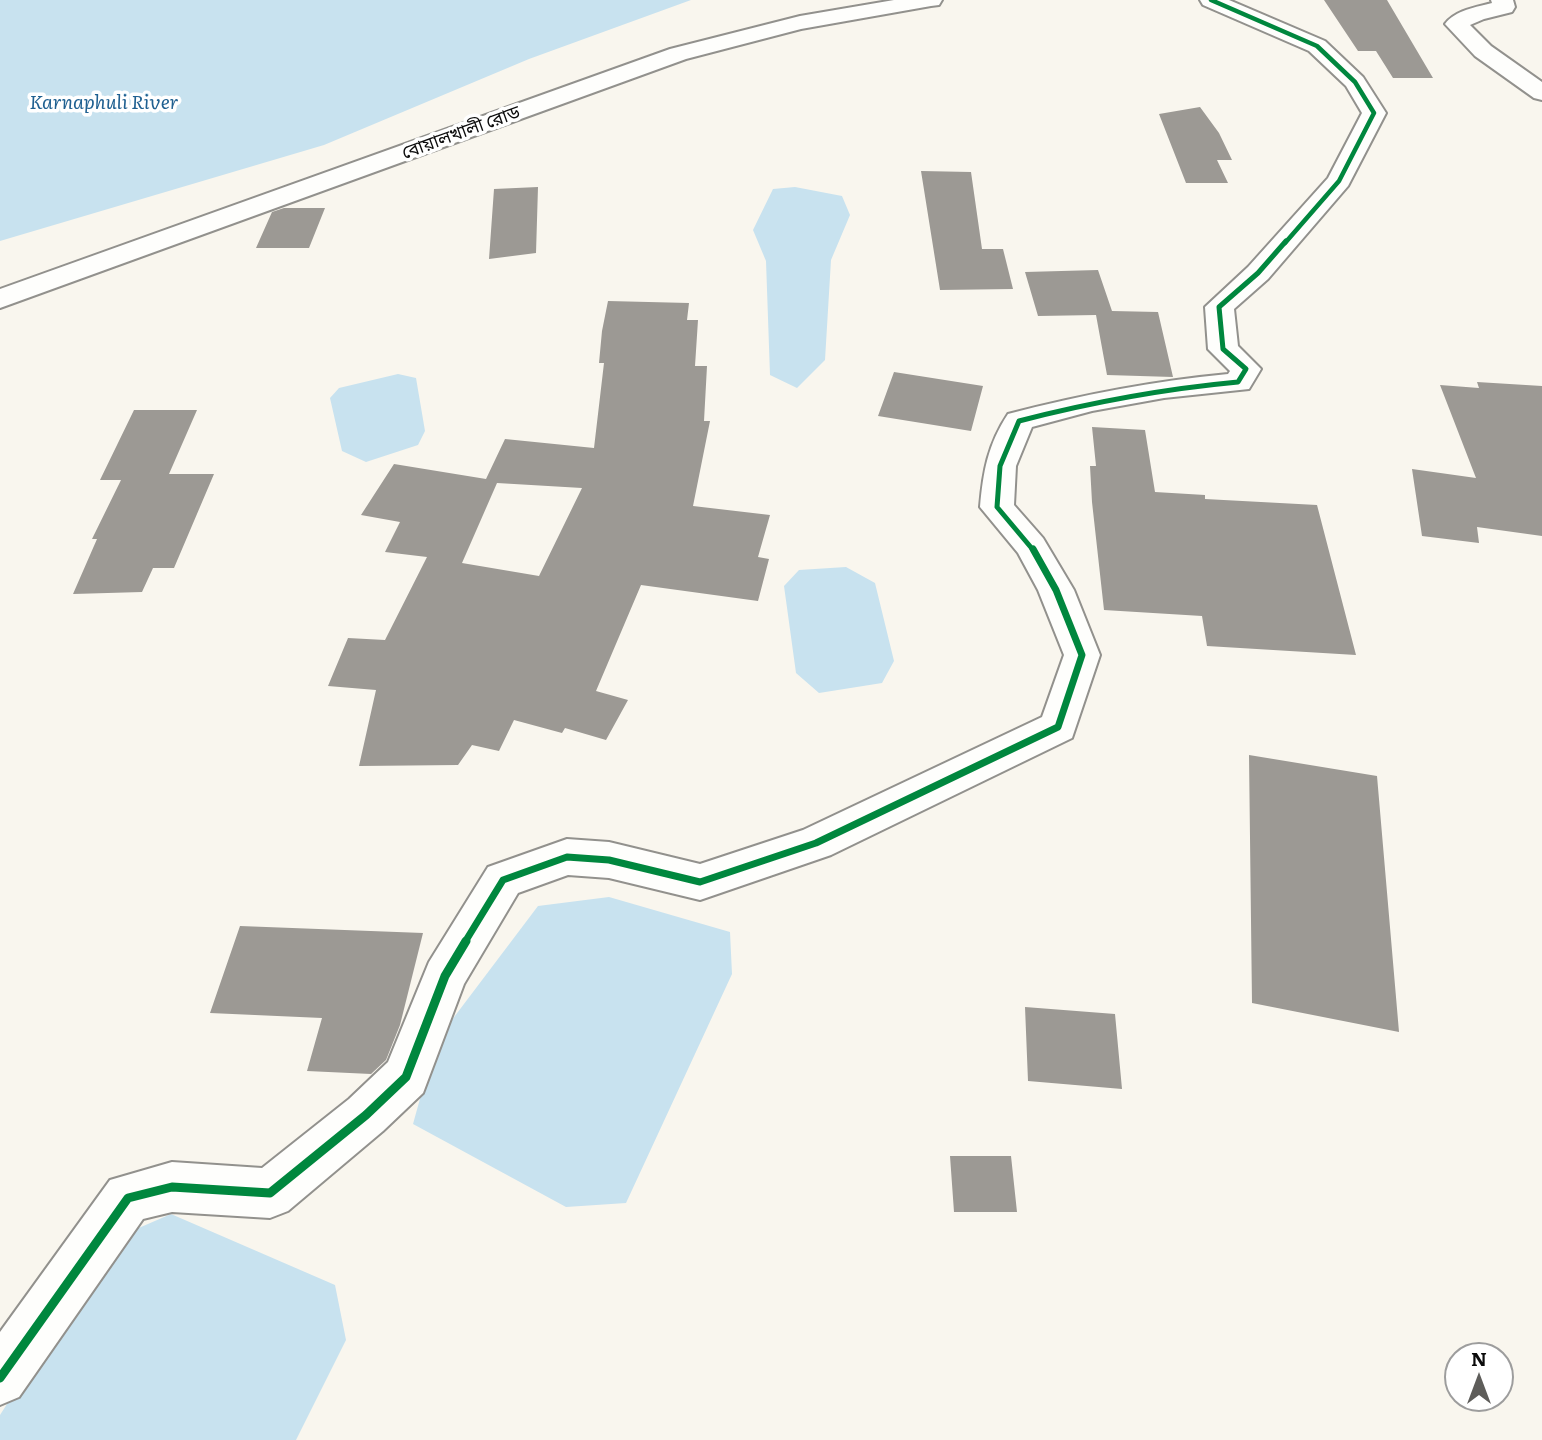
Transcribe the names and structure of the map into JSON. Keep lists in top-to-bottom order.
{
  "streets": {
    "street": ["বোয়ালখালী রোড"]
  },
  "water": ["Karnaphuli River"],
  "north": "top"
}
